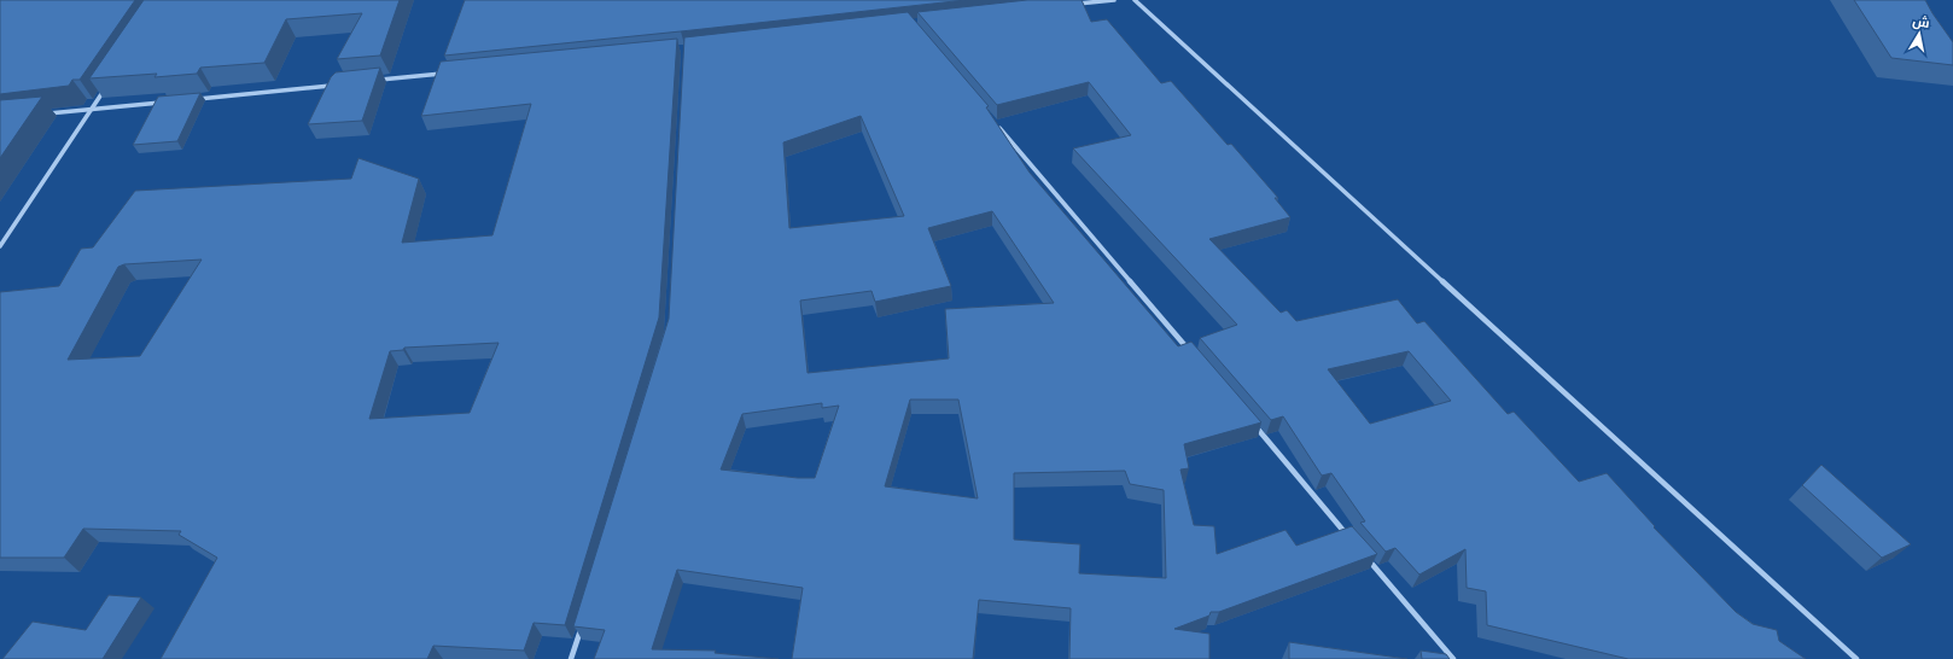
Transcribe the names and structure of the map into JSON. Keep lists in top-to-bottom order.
{
  "north": "top"
}
